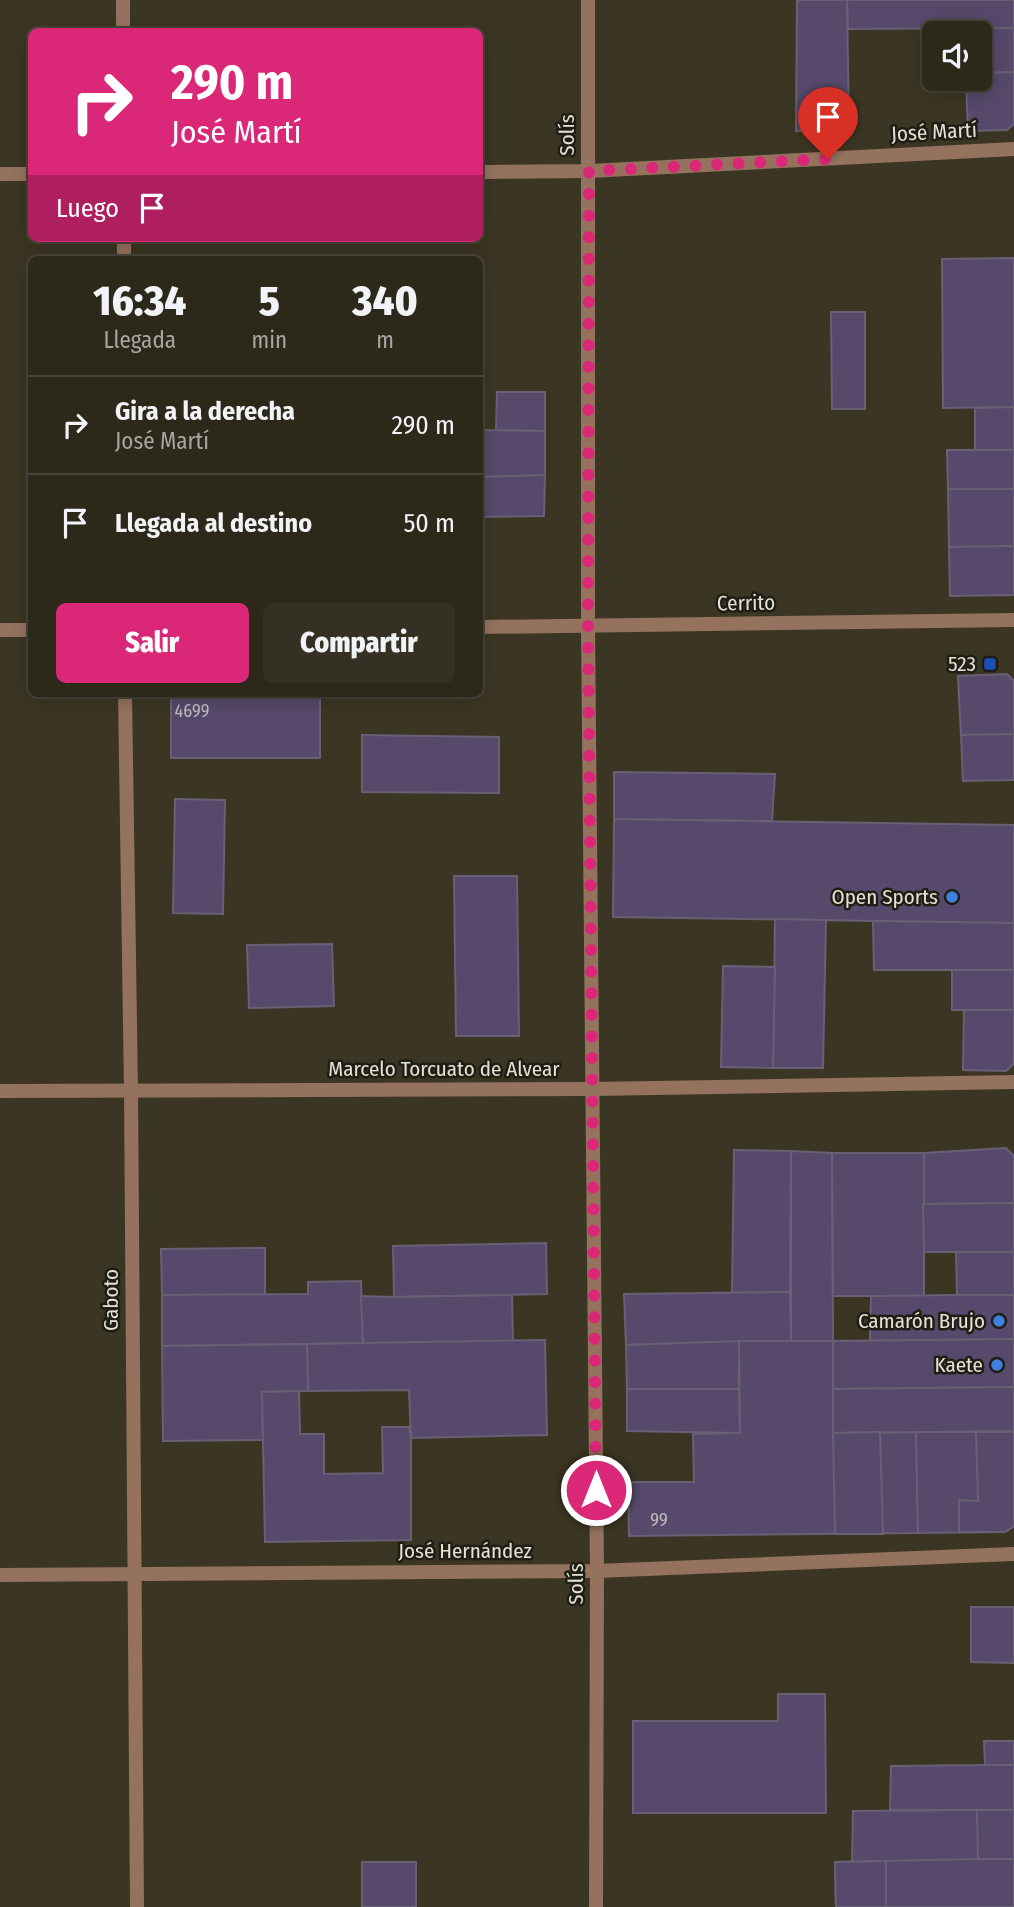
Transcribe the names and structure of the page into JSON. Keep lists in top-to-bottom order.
{
  "streets": {
    "street": [
      "José Martí",
      "Solís",
      "Cerrito",
      "Marcelo Torcuato de Alvear",
      "Gaboto",
      "José Hernández"
    ]
  },
  "crossings": [
    ["José Martí", "Solís"],
    ["Solís", "Cerrito"],
    ["Solís", "Marcelo Torcuato de Alvear"],
    ["Solís", "José Hernández"],
    ["Marcelo Torcuato de Alvear", "Gaboto"],
    ["Gaboto", "José Hernández"]
  ],
  "places": {
    "transit": ["523"],
    "other": ["Open Sports", "Camarón Brujo", "Kaete"]
  },
  "house_numbers": ["4699", "99"],
  "page": {
    "turn": ["290 m", "José Martí"],
    "then": "Luego",
    "eta": [
      "16:34",
      "Llegada",
      "5",
      "min",
      "340",
      "m"
    ],
    "list": [
      {
        "name": "Gira a la derecha",
        "note": "José Martí",
        "value": "290 m"
      },
      {
        "name": "Llegada al destino",
        "value": "50 m"
      }
    ],
    "buttons": ["Salir", "Compartir"]
  }
}
